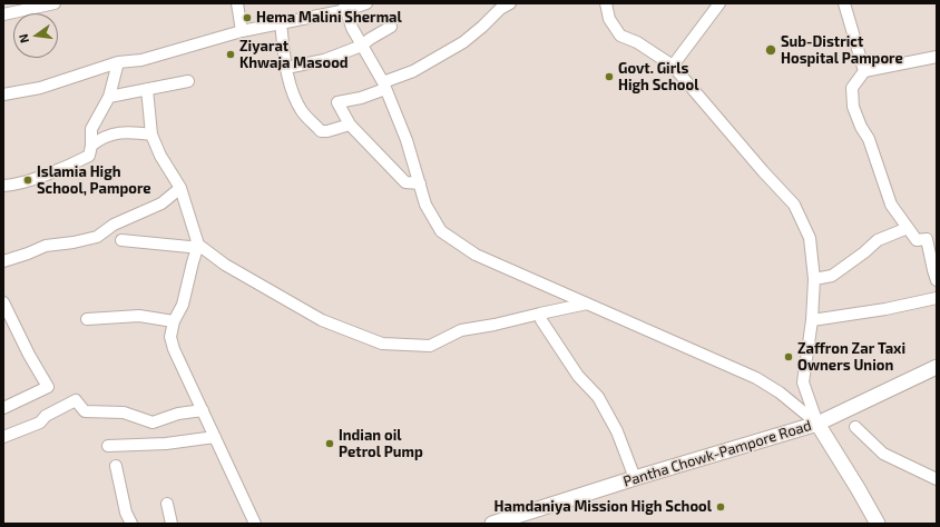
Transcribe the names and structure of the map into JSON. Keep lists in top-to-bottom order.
{
  "streets": {
    "main road": ["Pantha Chowk-Pampore Road"]
  },
  "places": [
    "Hema Malini Shermal",
    "Sub-District Hospital Pampore",
    "Ziyarat Khwaja Masood",
    "Govt. Girls High School",
    "Islamia High School, Pampore",
    "Zaffron Zar Taxi Owners Union",
    "Indian oil Petrol Pump",
    "Hamdaniya Mission High School"
  ],
  "north": "left"
}
